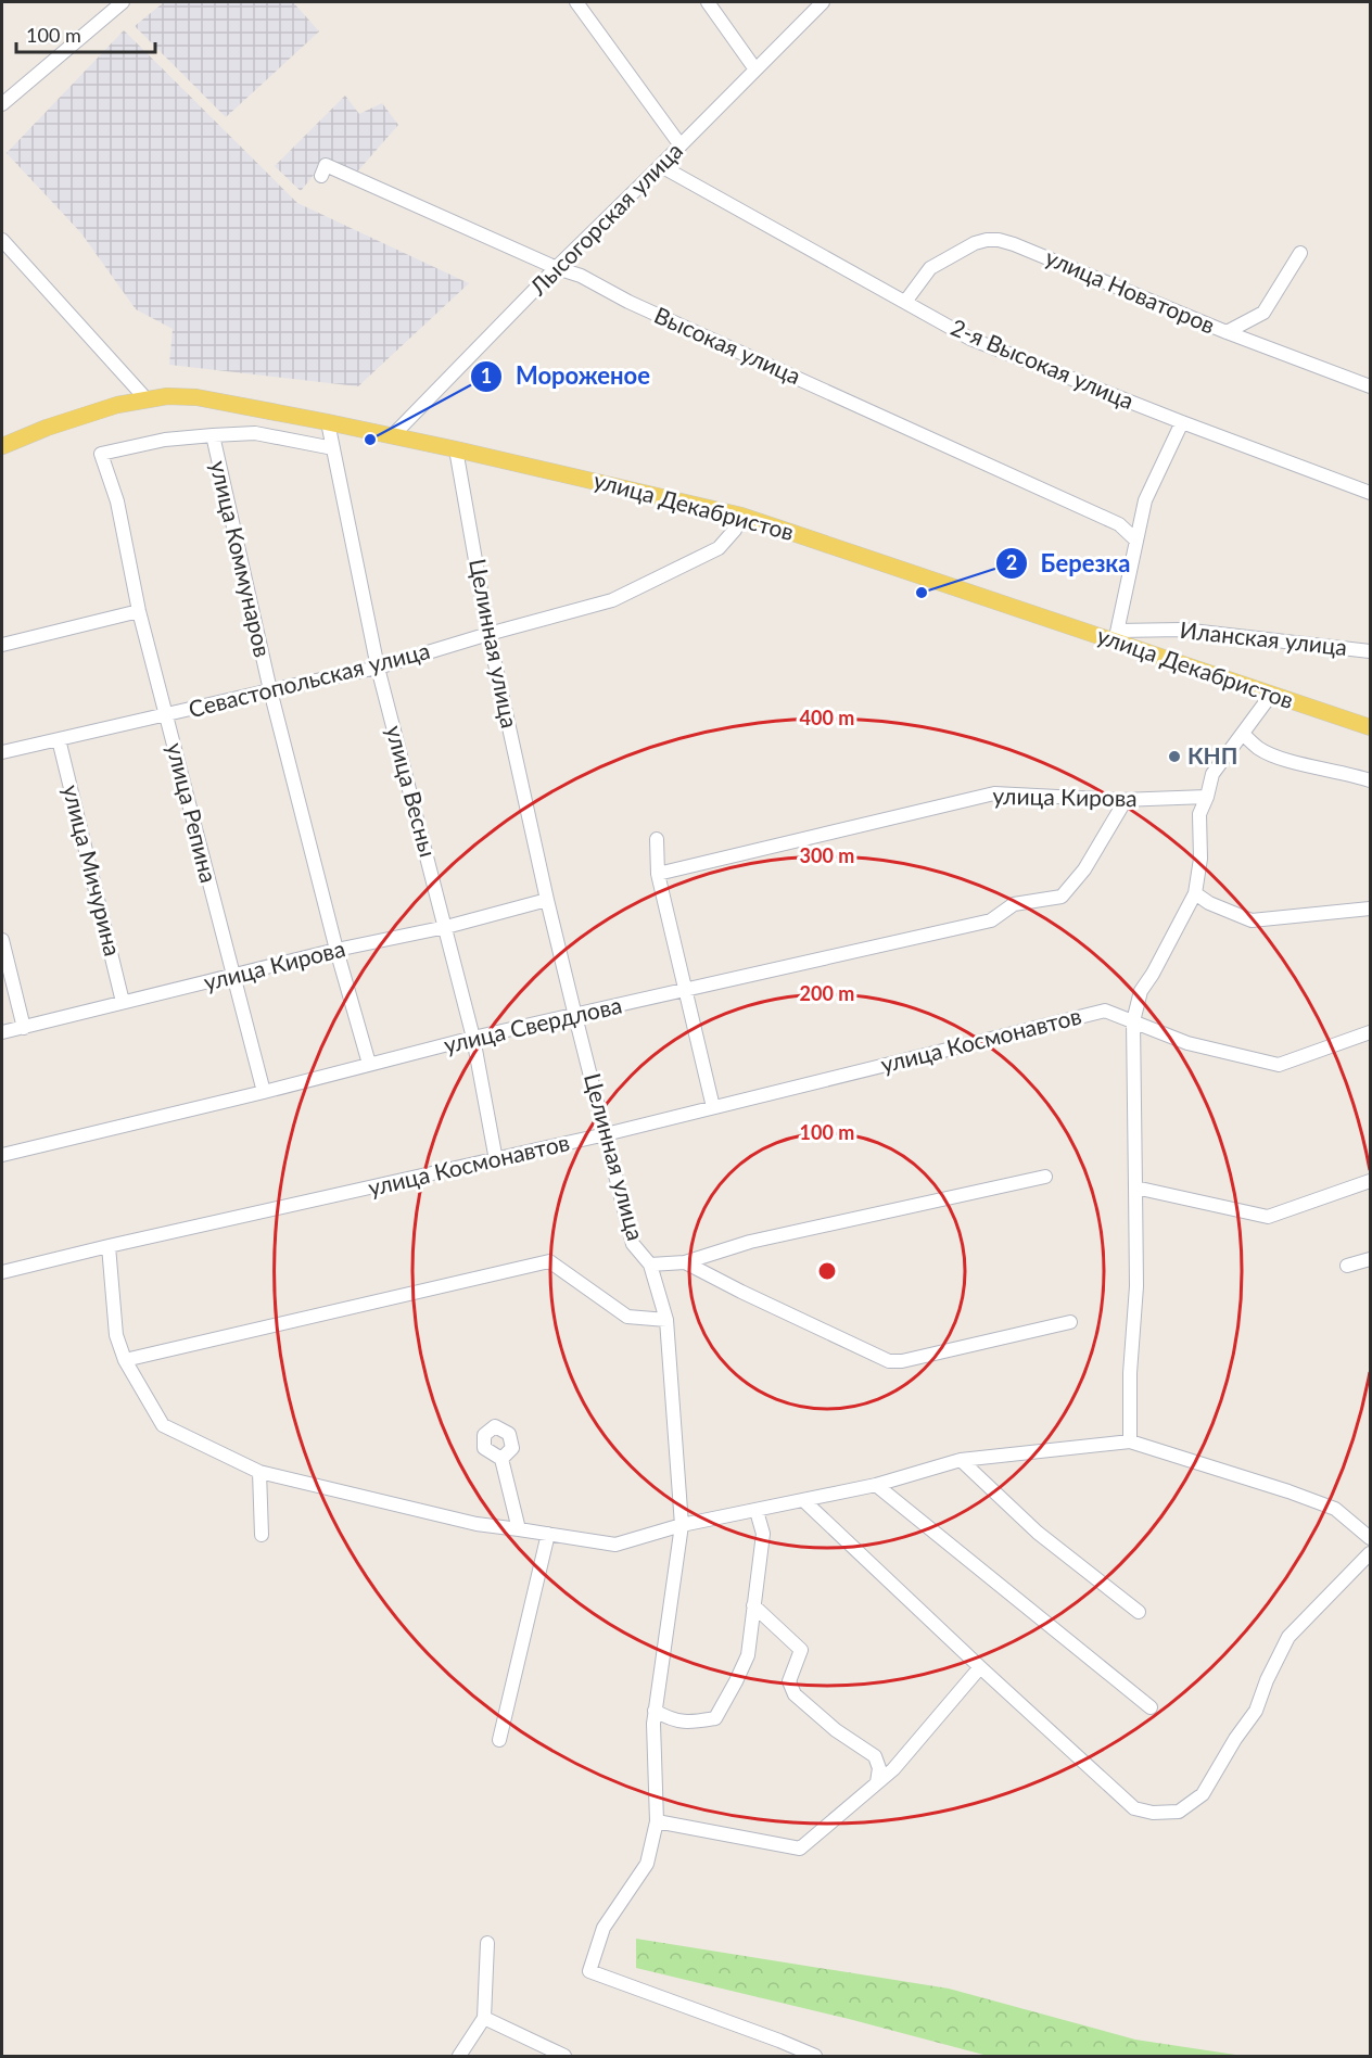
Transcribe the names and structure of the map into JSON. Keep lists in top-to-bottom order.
{
  "streets": {
    "main road": ["улица Декабристов"],
    "street": [
      "Лысогорская улица",
      "улица Новаторов",
      "Высокая улица",
      "2-я Высокая улица",
      "улица Коммунаров",
      "Иланская улица",
      "Целинная улица",
      "Севастопольская улица",
      "улица Весны",
      "улица Кирова",
      "улица Репина",
      "улица Мичурина",
      "улица Свердлова",
      "улица Космонавтов"
    ]
  },
  "crossings": [
    ["Лысогорская улица", "Высокая улица"],
    ["Лысогорская улица", "2-я Высокая улица"],
    ["Лысогорская улица", "улица Декабристов"],
    ["улица Новаторов", "2-я Высокая улица"],
    ["улица Декабристов", "Иланская улица"],
    ["улица Декабристов", "Целинная улица"],
    ["улица Декабристов", "Севастопольская улица"],
    ["улица Декабристов", "улица Весны"],
    ["улица Коммунаров", "Севастопольская улица"],
    ["улица Коммунаров", "улица Весны"],
    ["улица Коммунаров", "улица Кирова"],
    ["улица Коммунаров", "улица Репина"],
    ["улица Коммунаров", "улица Свердлова"],
    ["Целинная улица", "Севастопольская улица"],
    ["Целинная улица", "улица Кирова"],
    ["Целинная улица", "улица Свердлова"],
    ["Целинная улица", "улица Космонавтов"],
    ["Севастопольская улица", "улица Весны"],
    ["Севастопольская улица", "улица Репина"],
    ["Севастопольская улица", "улица Мичурина"],
    ["улица Весны", "улица Кирова"],
    ["улица Весны", "улица Свердлова"],
    ["улица Весны", "улица Космонавтов"],
    ["улица Кирова", "улица Репина"],
    ["улица Кирова", "улица Мичурина"],
    ["улица Кирова", "улица Свердлова"],
    ["улица Репина", "улица Свердлова"]
  ],
  "places": ["Мороженое", "Березка", "КНП"],
  "scale_bar": "100 m",
  "rings": [
    "400 m",
    "300 m",
    "200 m",
    "100 m"
  ]
}
